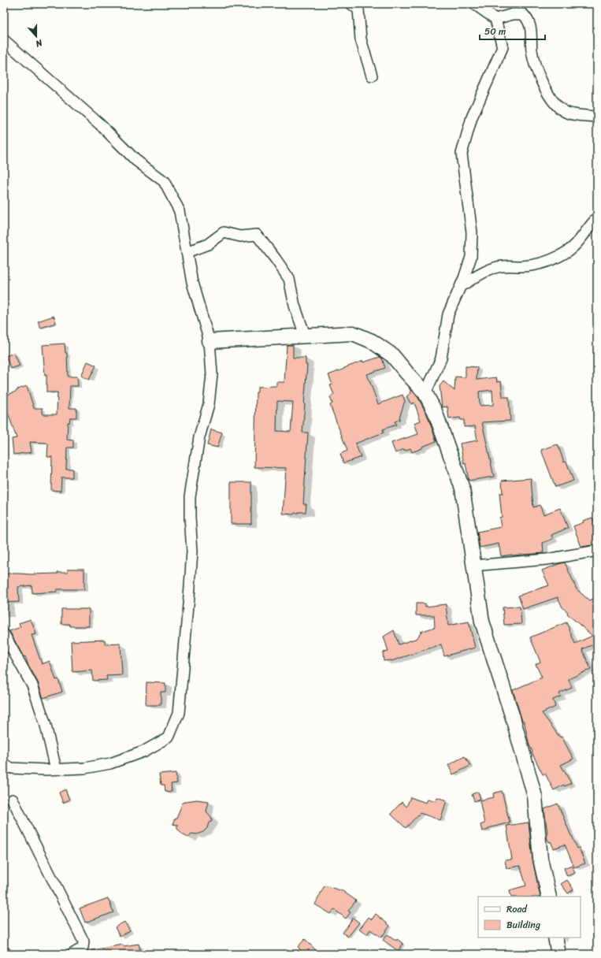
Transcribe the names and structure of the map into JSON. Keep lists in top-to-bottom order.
{
  "legend": ["Road", "Building"],
  "scale_bar": "50 m",
  "north": "bottom"
}
